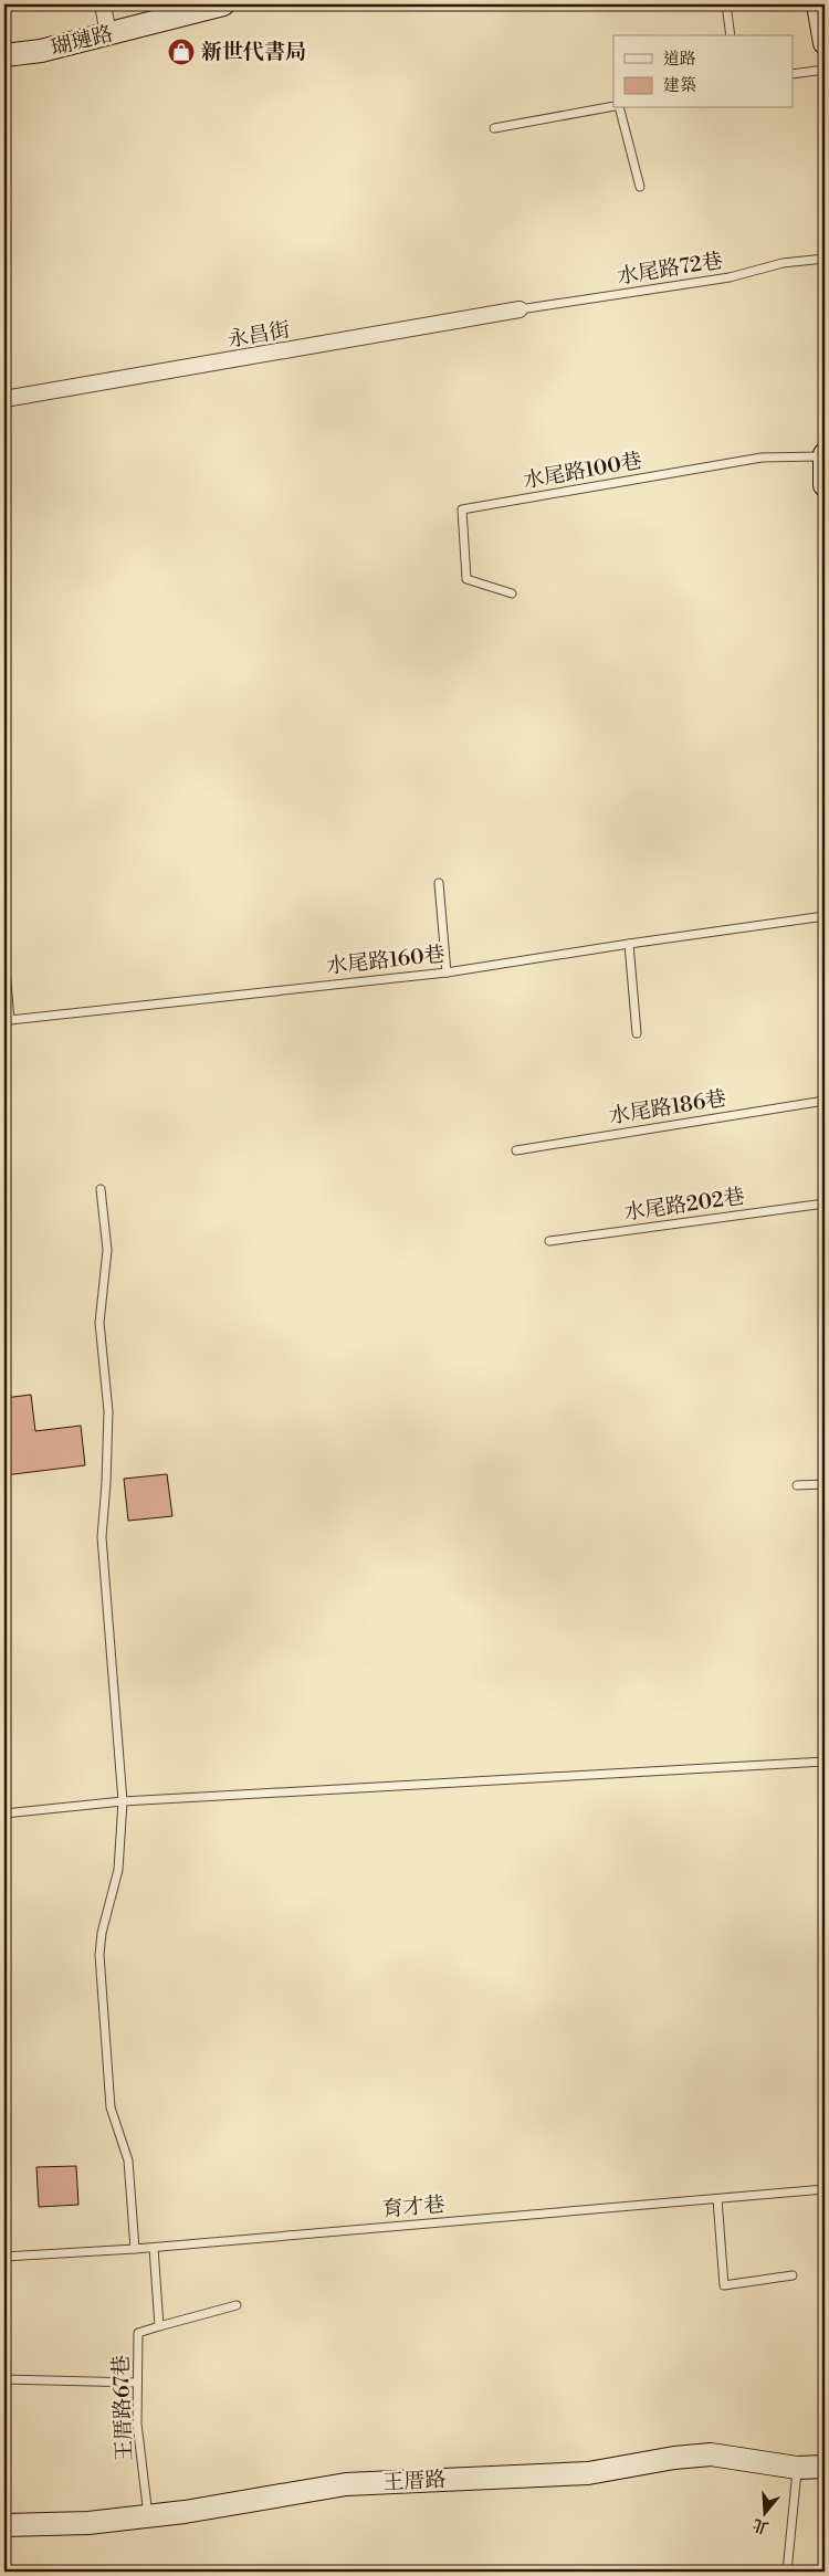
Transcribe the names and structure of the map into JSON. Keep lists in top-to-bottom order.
{
  "streets": {
    "street": ["瑚璉路", "永昌街", "王厝路"],
    "lane": [
      "水尾路72巷",
      "水尾路100巷",
      "水尾路160巷",
      "水尾路186巷",
      "水尾路202巷",
      "育才巷",
      "王厝路67巷"
    ]
  },
  "crossings": [
    ["水尾路72巷", "永昌街"],
    ["王厝路67巷", "王厝路"]
  ],
  "places": {
    "shop": ["新世代書局"]
  },
  "legend": ["道路", "建築"],
  "north": "bottom"
}
